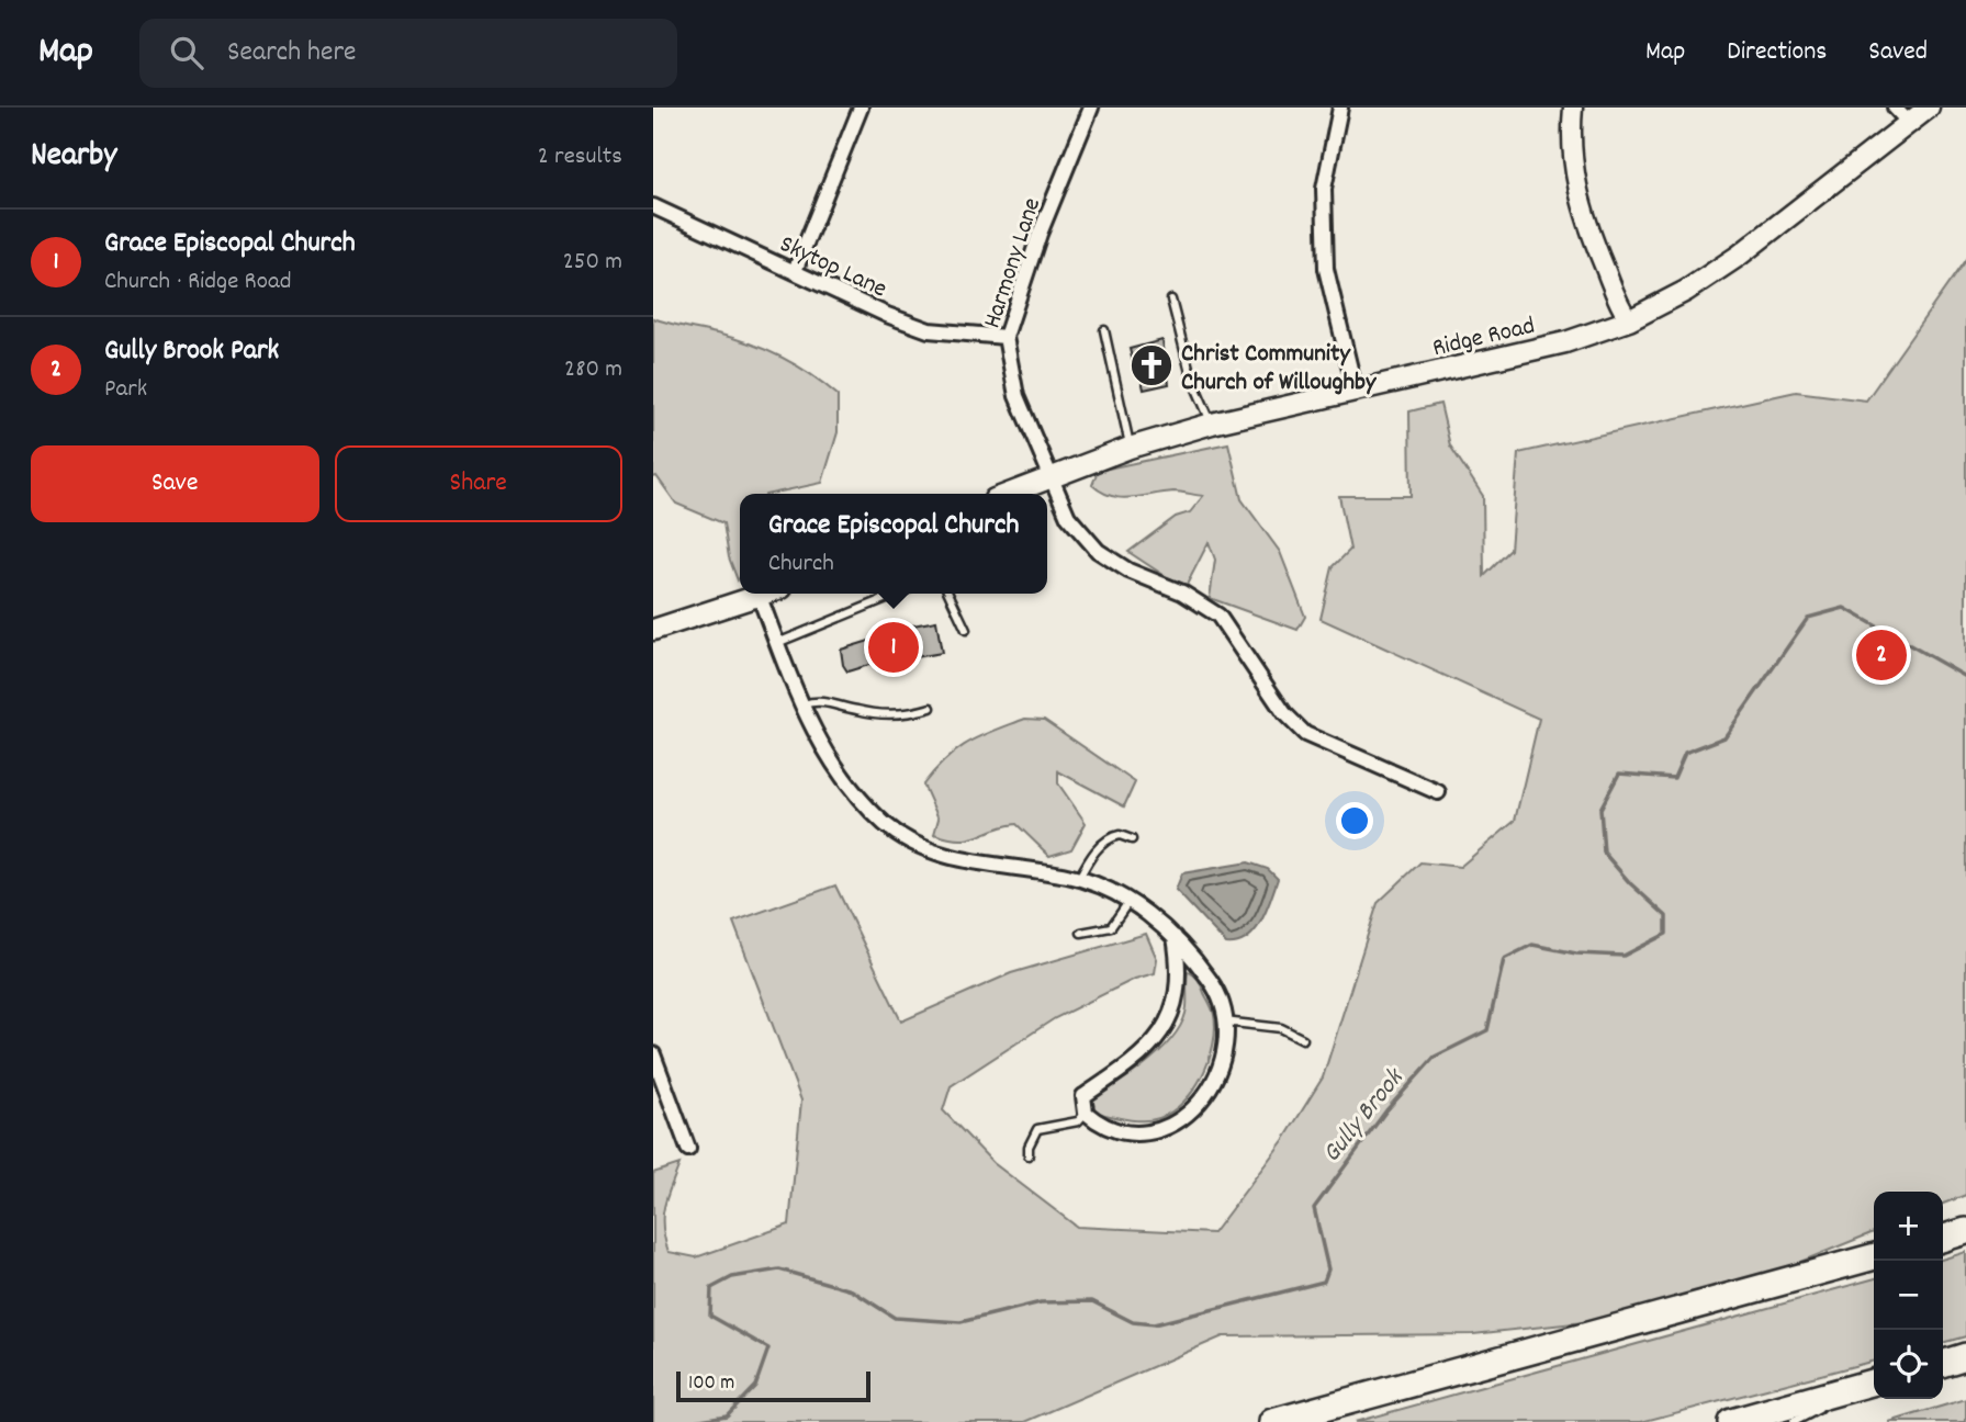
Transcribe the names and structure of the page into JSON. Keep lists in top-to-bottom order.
{
  "streets": {
    "main road": ["Ridge Road"],
    "street": ["Harmony Lane", "Skytop Lane"]
  },
  "crossings": [
    ["Harmony Lane", "Skytop Lane"],
    ["Harmony Lane", "Ridge Road"]
  ],
  "water": ["Gully Brook"],
  "places": {
    "church": ["Christ Community Church of Willoughby"]
  },
  "scale_bar": "100 m",
  "page": {
    "header": "Map",
    "search": "Search here",
    "nav": ["Map", "Directions", "Saved"],
    "heading": ["Nearby", "2 results"],
    "list": [
      {
        "mark": "1",
        "name": "Grace Episcopal Church",
        "note": "Church · Ridge Road",
        "value": "250 m"
      },
      {
        "mark": "2",
        "name": "Gully Brook Park",
        "note": "Park",
        "value": "280 m"
      }
    ],
    "buttons": ["Save", "Share"],
    "popup": ["Grace Episcopal Church", "Church"],
    "pins": ["1", "2"],
    "map_buttons": ["+", "−"],
    "scale": "100 m"
  }
}
